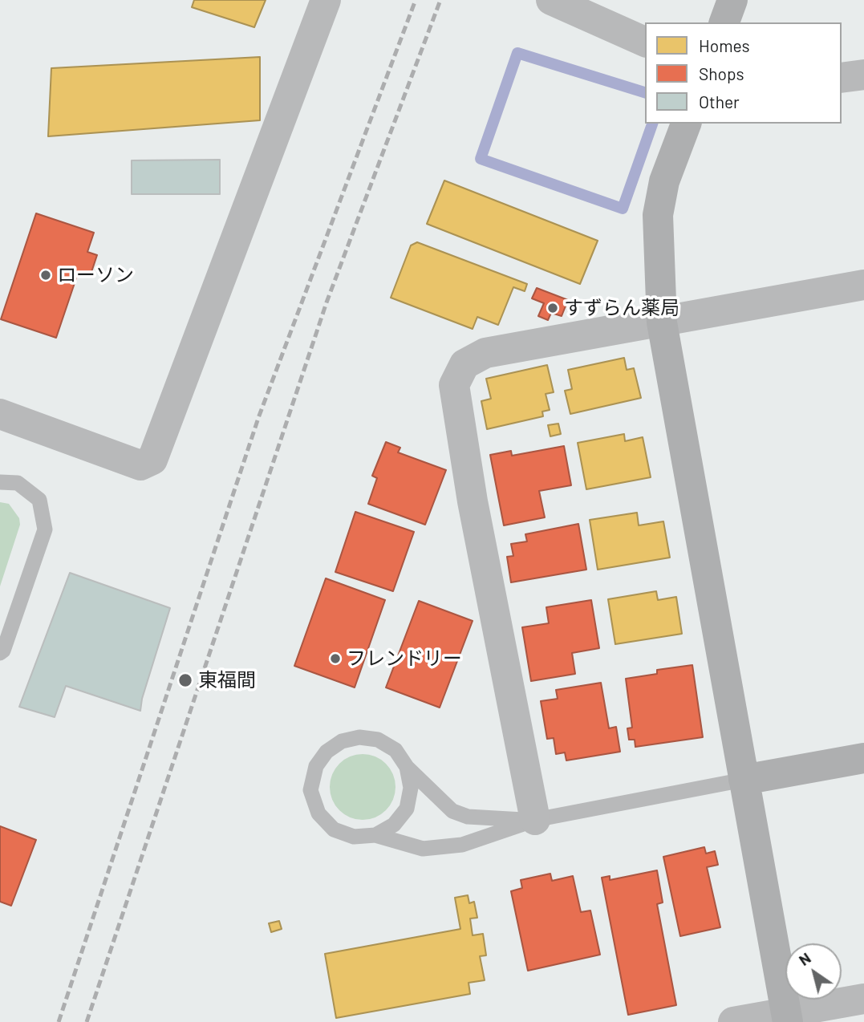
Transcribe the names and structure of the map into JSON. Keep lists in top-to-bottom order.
{
  "places": [
    "ローソン",
    "すずらん薬局",
    "フレンドリー",
    "東福間"
  ],
  "legend": ["Homes", "Shops", "Other"],
  "north": "top left"
}
